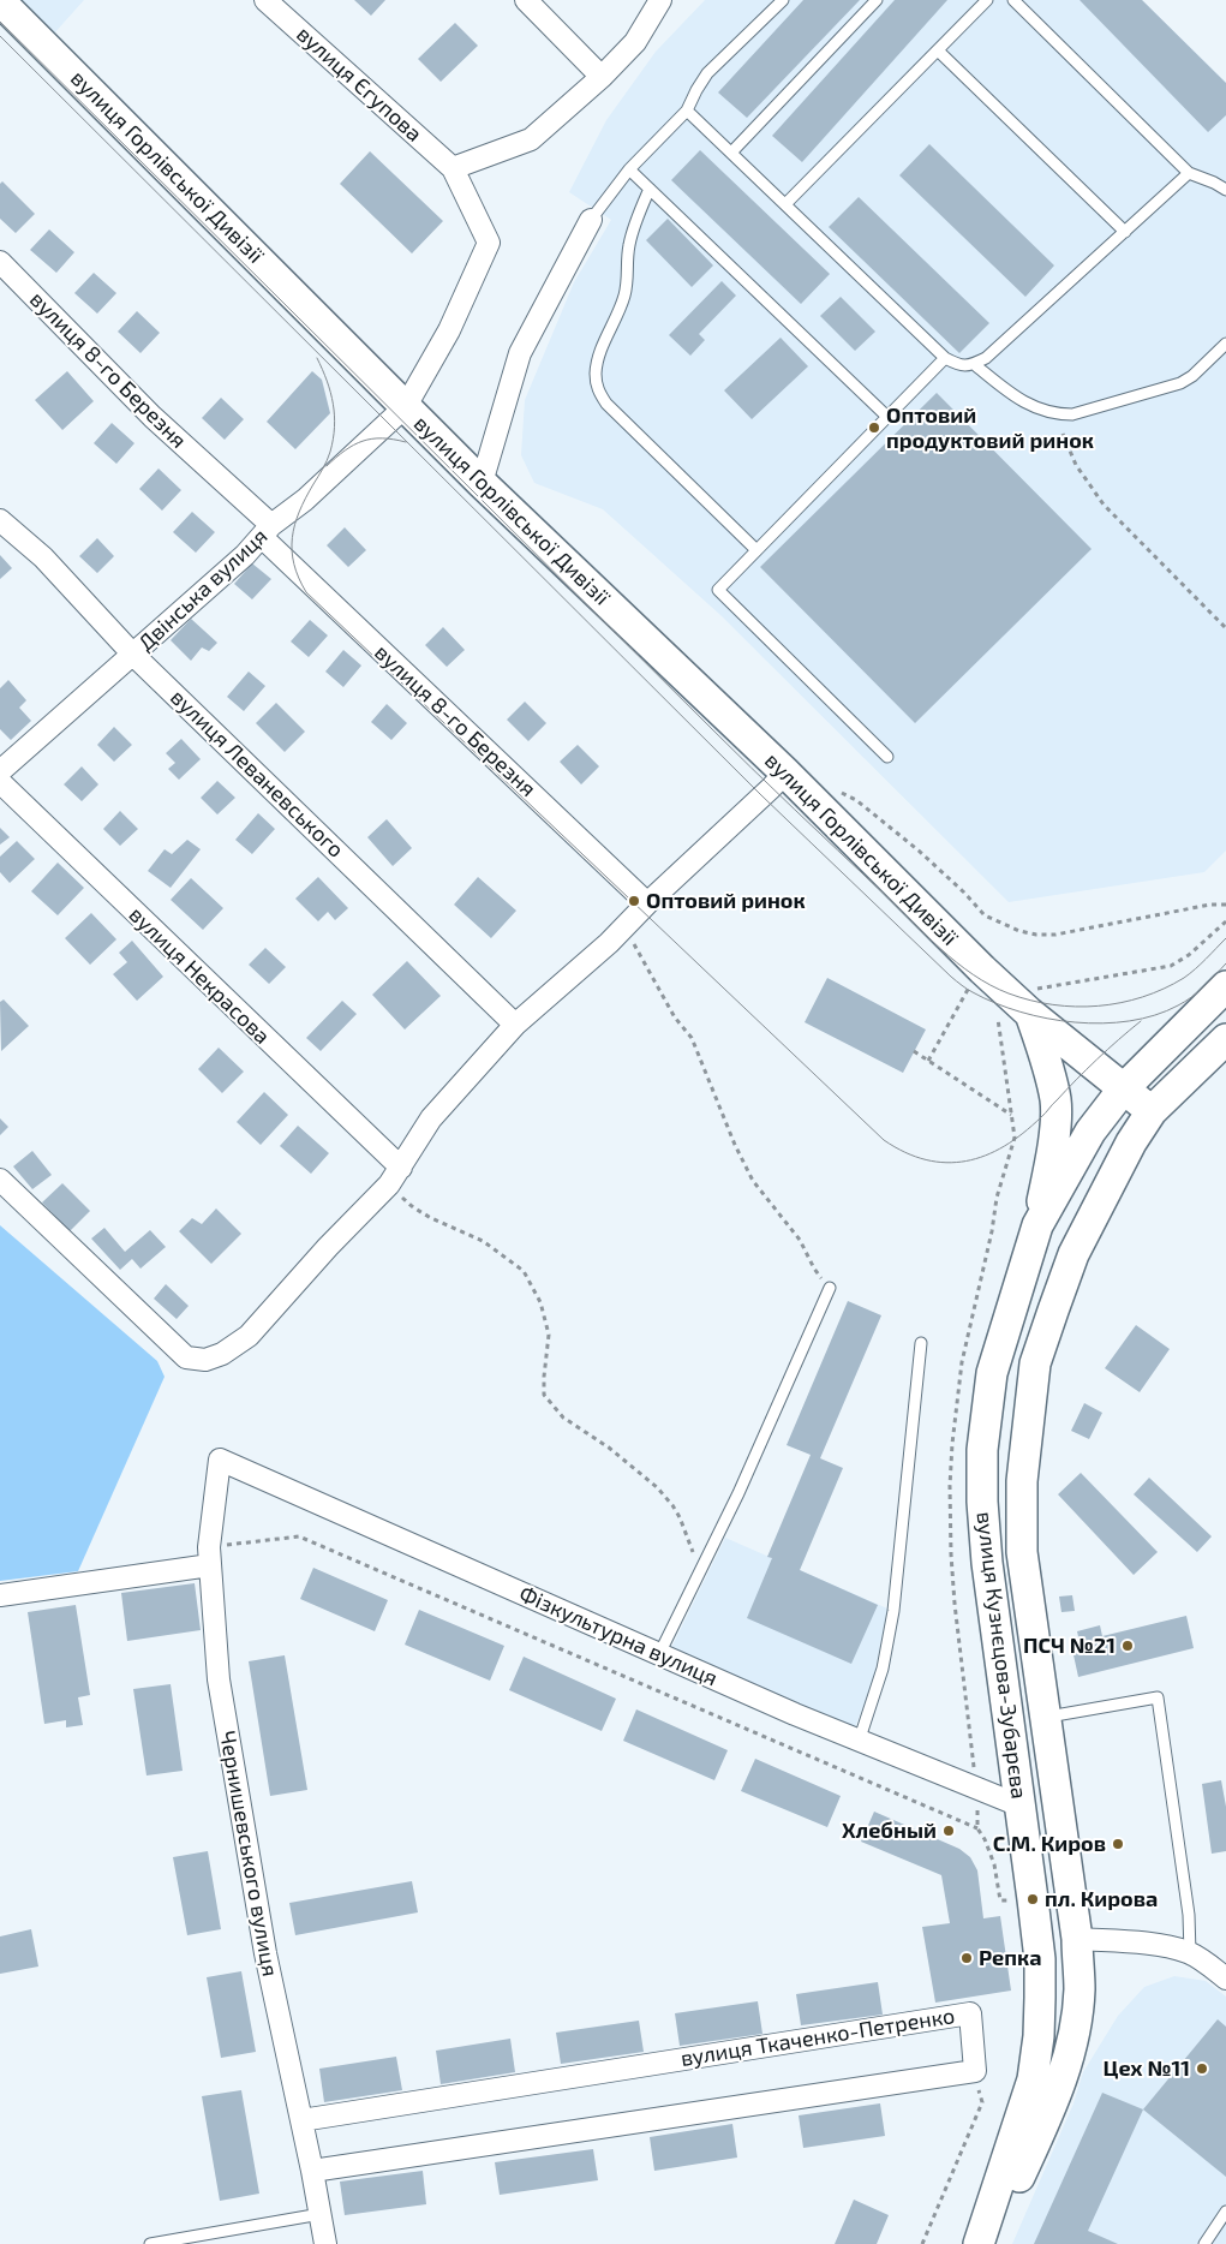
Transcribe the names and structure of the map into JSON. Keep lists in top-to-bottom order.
{
  "streets": {
    "main road": ["вулиця Горлівської Дивізії", "вулиця Кузнєцова-Зубарєва"],
    "street": [
      "вулиця Єгупова",
      "вулиця 8-го Березня",
      "Двінська вулиця",
      "вулиця Леваневського",
      "вулиця Некрасова",
      "Фізкультурна вулиця",
      "Чернишевського вулиця",
      "вулиця Ткаченко-Петренко"
    ]
  },
  "crossings": [
    ["вулиця Єгупова", "Двінська вулиця"],
    ["вулиця Горлівської Дивізії", "Двінська вулиця"],
    ["вулиця Горлівської Дивізії", "вулиця Кузнєцова-Зубарєва"],
    ["вулиця 8-го Березня", "Двінська вулиця"],
    ["Двінська вулиця", "вулиця Леваневського"],
    ["Фізкультурна вулиця", "вулиця Кузнєцова-Зубарєва"],
    ["Фізкультурна вулиця", "Чернишевського вулиця"],
    ["Чернишевського вулиця", "вулиця Ткаченко-Петренко"]
  ],
  "places": [
    "Оптовий продуктовий ринок",
    "Оптовий ринок",
    "ПСЧ №21",
    "Хлебный",
    "С.М. Киров",
    "пл. Кирова",
    "Репка",
    "Цех №11"
  ]
}
